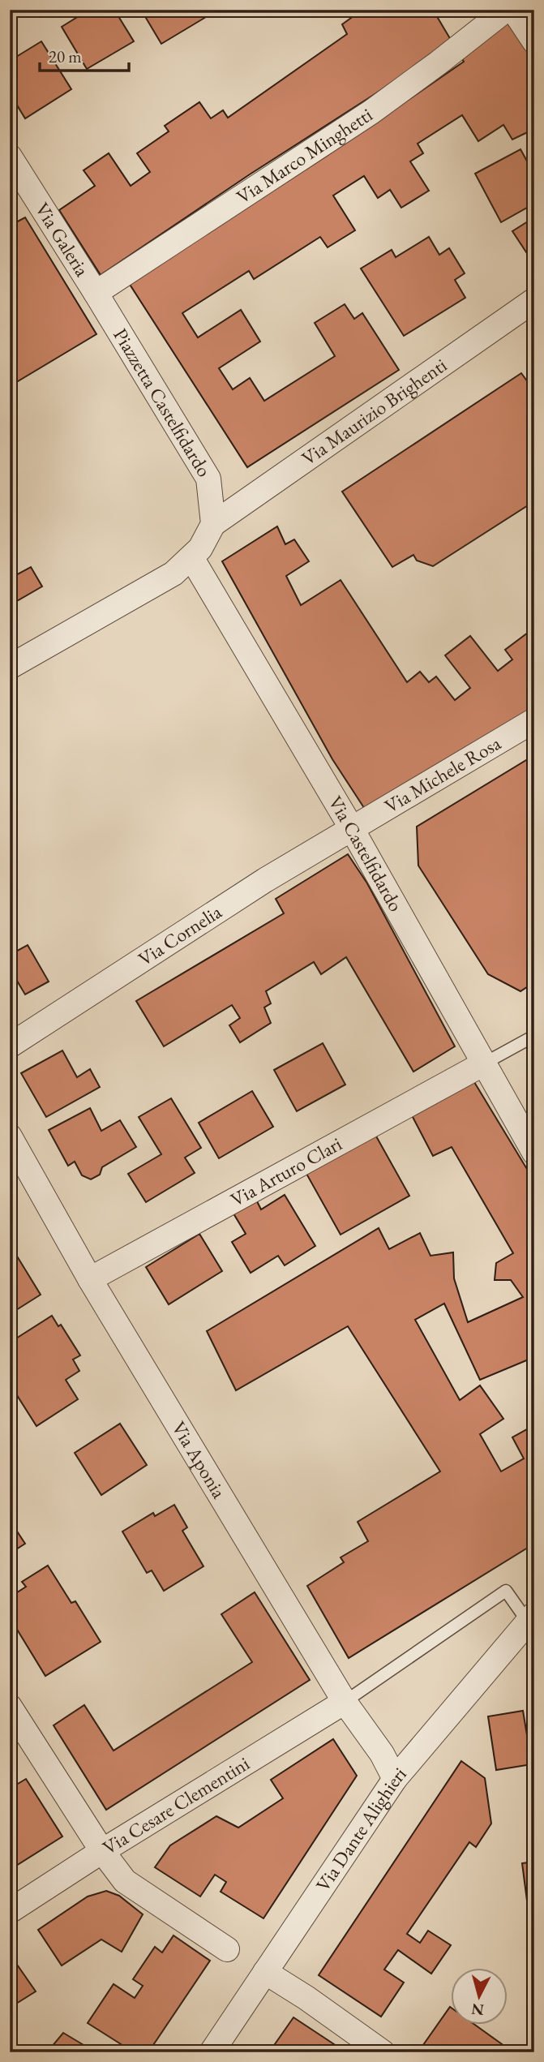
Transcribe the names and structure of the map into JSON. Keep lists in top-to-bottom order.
{
  "streets": {
    "street": [
      "Via Marco Minghetti",
      "Via Galeria",
      "Piazzetta Castelfidardo",
      "Via Maurizio Brighenti",
      "Via Michele Rosa",
      "Via Castelfidardo",
      "Via Cornelia",
      "Via Arturo Clari",
      "Via Aponia",
      "Via Cesare Clementini",
      "Via Dante Alighieri"
    ]
  },
  "crossings": [
    ["Via Marco Minghetti", "Via Galeria"],
    ["Via Marco Minghetti", "Piazzetta Castelfidardo"],
    ["Via Galeria", "Piazzetta Castelfidardo"],
    ["Piazzetta Castelfidardo", "Via Maurizio Brighenti"],
    ["Via Michele Rosa", "Via Castelfidardo"],
    ["Via Michele Rosa", "Via Cornelia"],
    ["Via Castelfidardo", "Via Cornelia"],
    ["Via Castelfidardo", "Via Arturo Clari"],
    ["Via Arturo Clari", "Via Aponia"],
    ["Via Aponia", "Via Cesare Clementini"],
    ["Via Aponia", "Via Dante Alighieri"],
    ["Via Cesare Clementini", "Via Dante Alighieri"]
  ],
  "scale_bar": "20 m",
  "north": "bottom"
}
